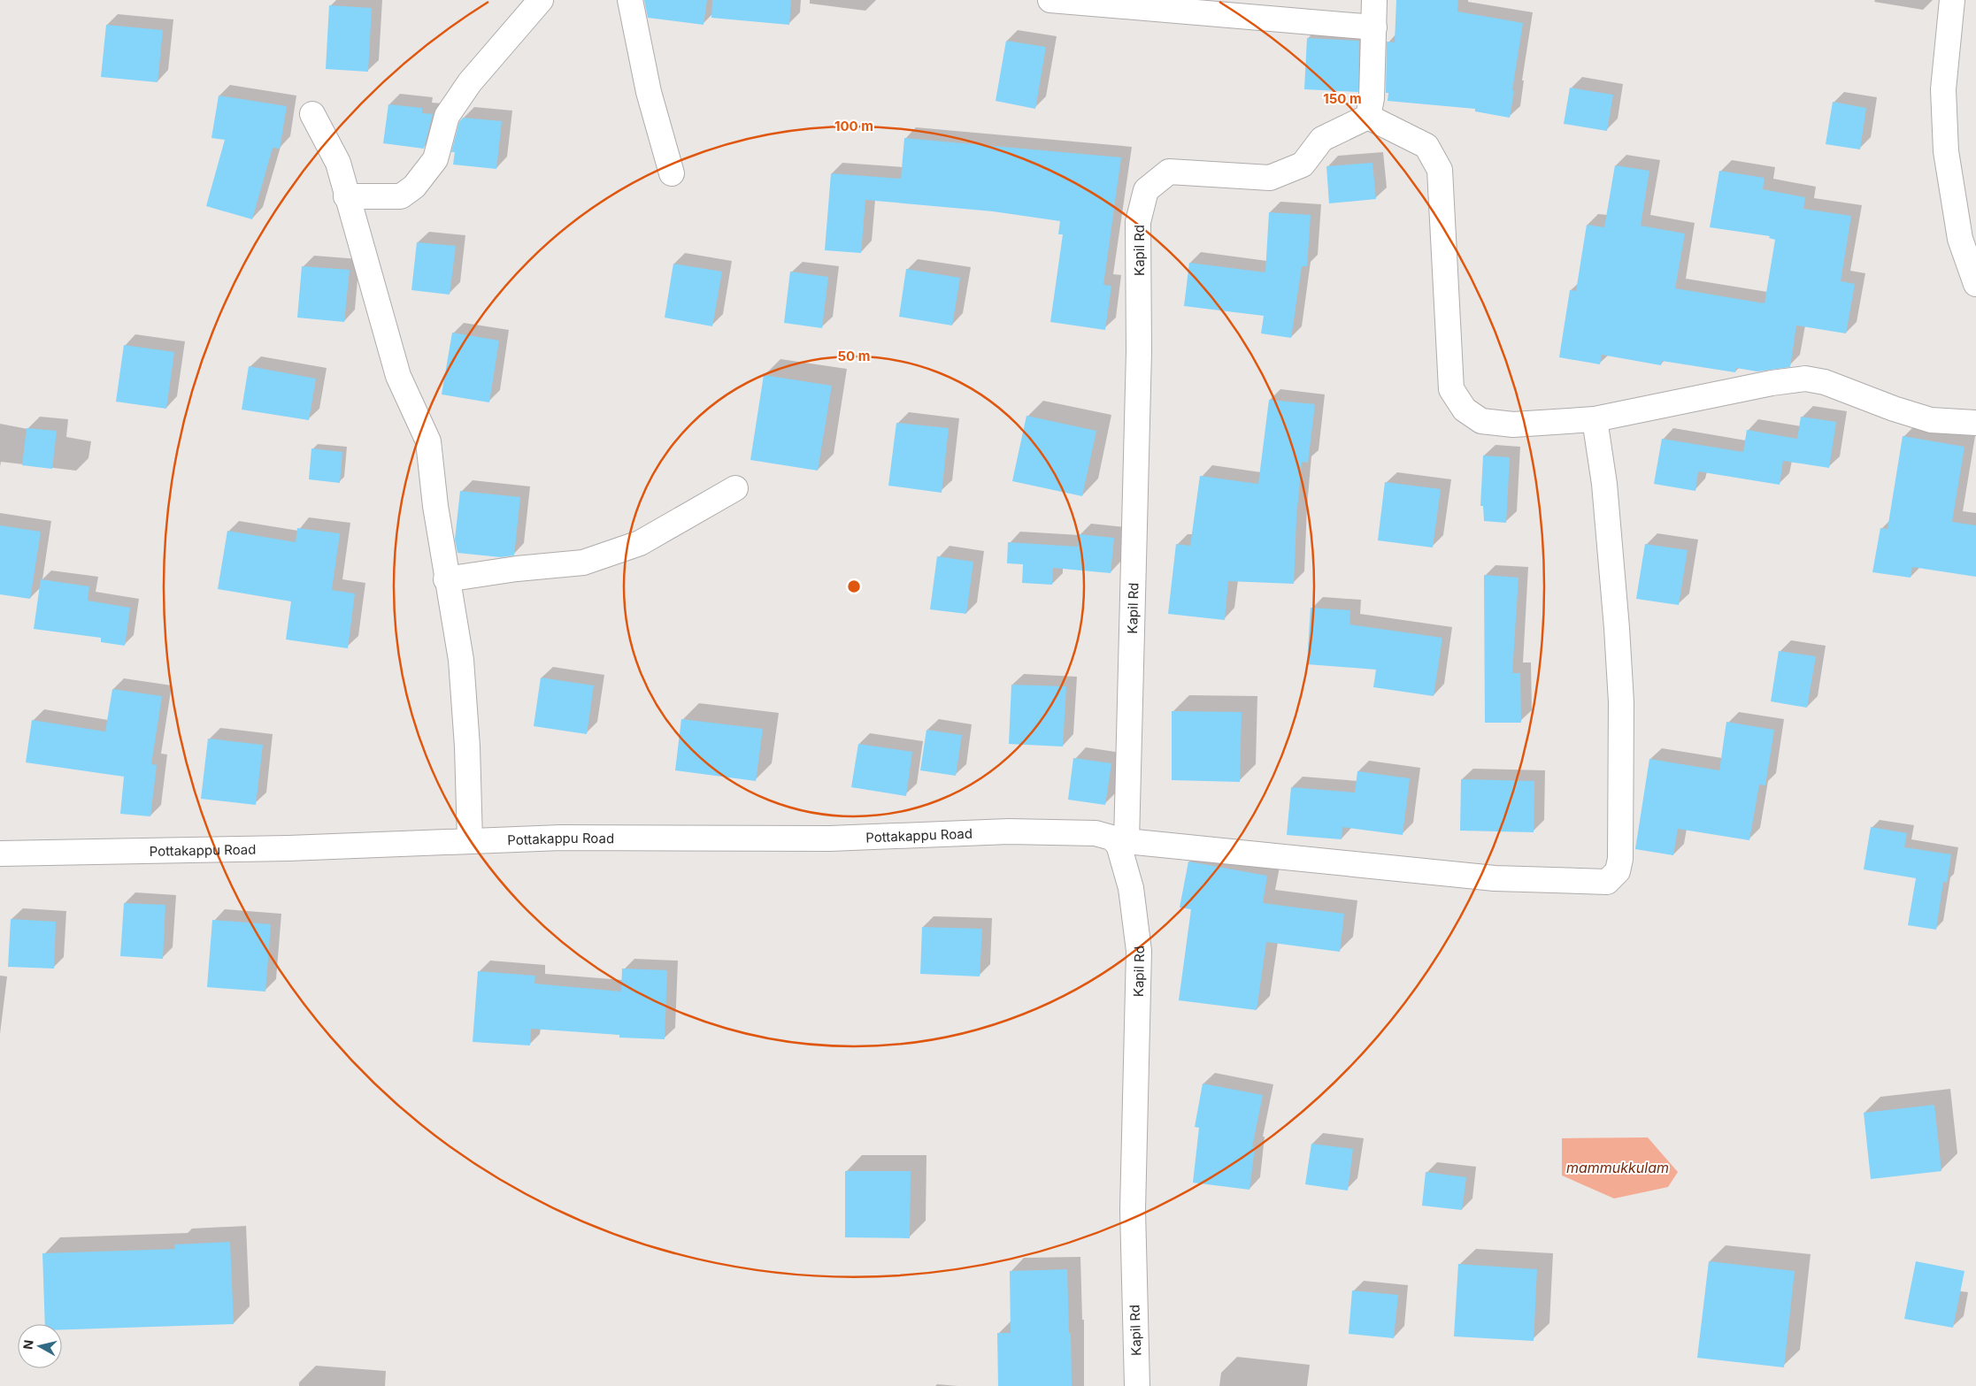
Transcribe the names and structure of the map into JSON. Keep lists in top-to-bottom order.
{
  "streets": {
    "street": ["Kapil Rd", "Pottakappu Road"]
  },
  "crossings": [
    ["Kapil Rd", "Pottakappu Road"]
  ],
  "water": ["mammukkulam"],
  "north": "left",
  "rings": ["150 m", "100 m", "50 m"]
}
